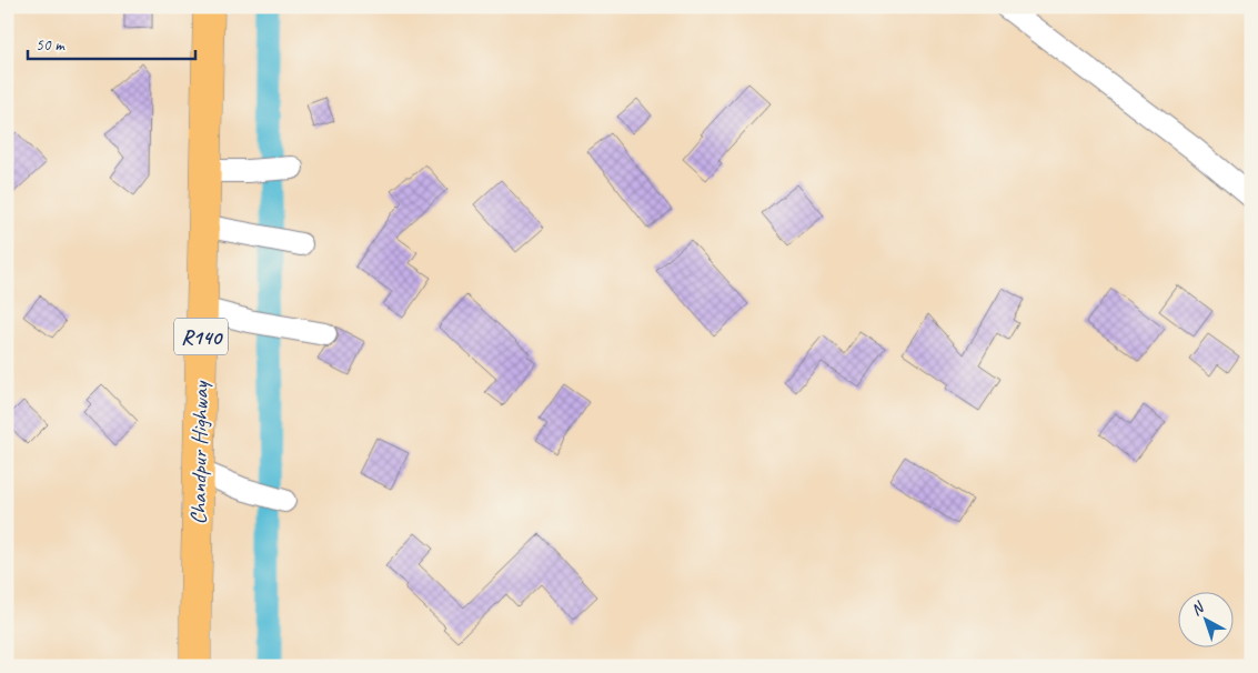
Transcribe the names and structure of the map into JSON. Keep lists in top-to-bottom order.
{
  "streets": {
    "main road": ["R140", "Chandpur Highway"]
  },
  "scale_bar": "50 m",
  "north": "top left"
}
